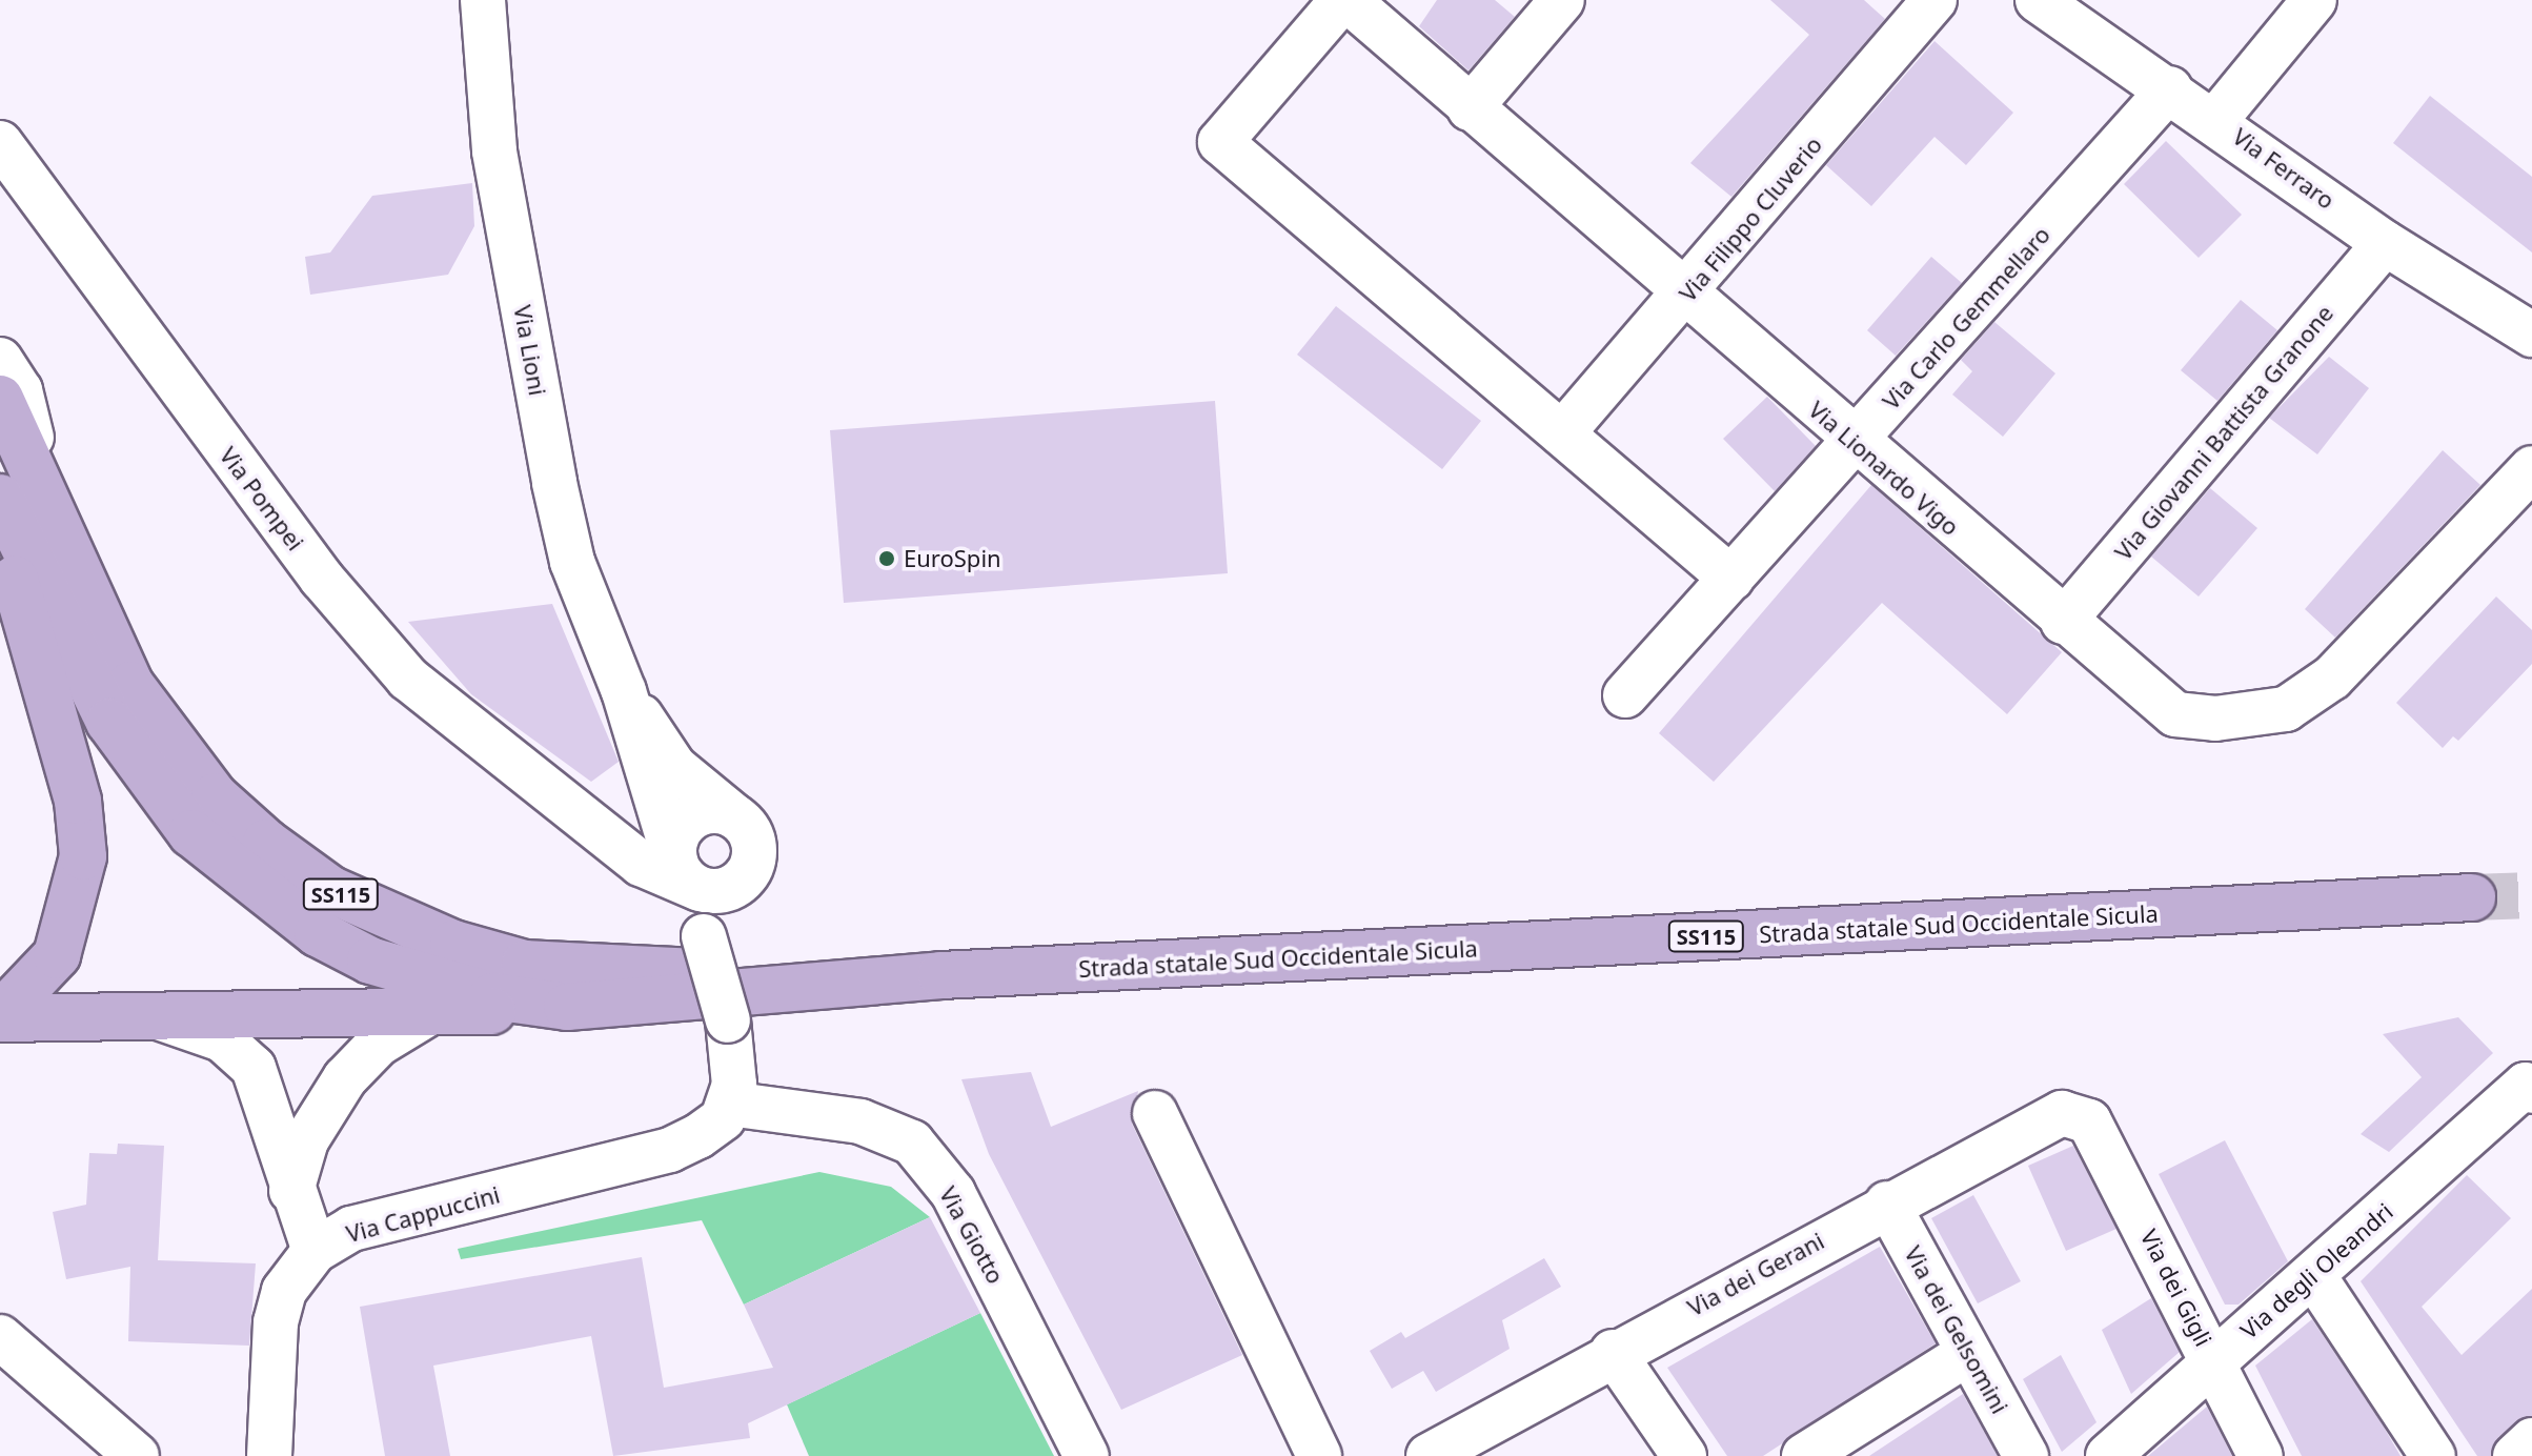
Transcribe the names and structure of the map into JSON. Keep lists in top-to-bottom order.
{
  "streets": {
    "main road": ["SS115", "Strada statale Sud Occidentale Sicula"],
    "street": [
      "Via Ferraro",
      "Via Filippo Cluverio",
      "Via Carlo Gemmellaro",
      "Via Lioni",
      "Via Giovanni Battista Granone",
      "Via Lionardo Vigo",
      "Via Pompei",
      "Via Cappuccini",
      "Via Giotto",
      "Via degli Oleandri",
      "Via dei Gerani",
      "Via dei Gigli",
      "Via dei Gelsomini"
    ]
  },
  "crossings": [
    ["Via Ferraro", "Via Carlo Gemmellaro"],
    ["Via Ferraro", "Via Giovanni Battista Granone"],
    ["Via Filippo Cluverio", "Via Lionardo Vigo"],
    ["Via Carlo Gemmellaro", "Via Lionardo Vigo"],
    ["Via Giovanni Battista Granone", "Via Lionardo Vigo"],
    ["Via Cappuccini", "Via Giotto"],
    ["Via degli Oleandri", "Via dei Gigli"],
    ["Via dei Gerani", "Via dei Gigli"],
    ["Via dei Gerani", "Via dei Gelsomini"]
  ],
  "places": ["EuroSpin"]
}
